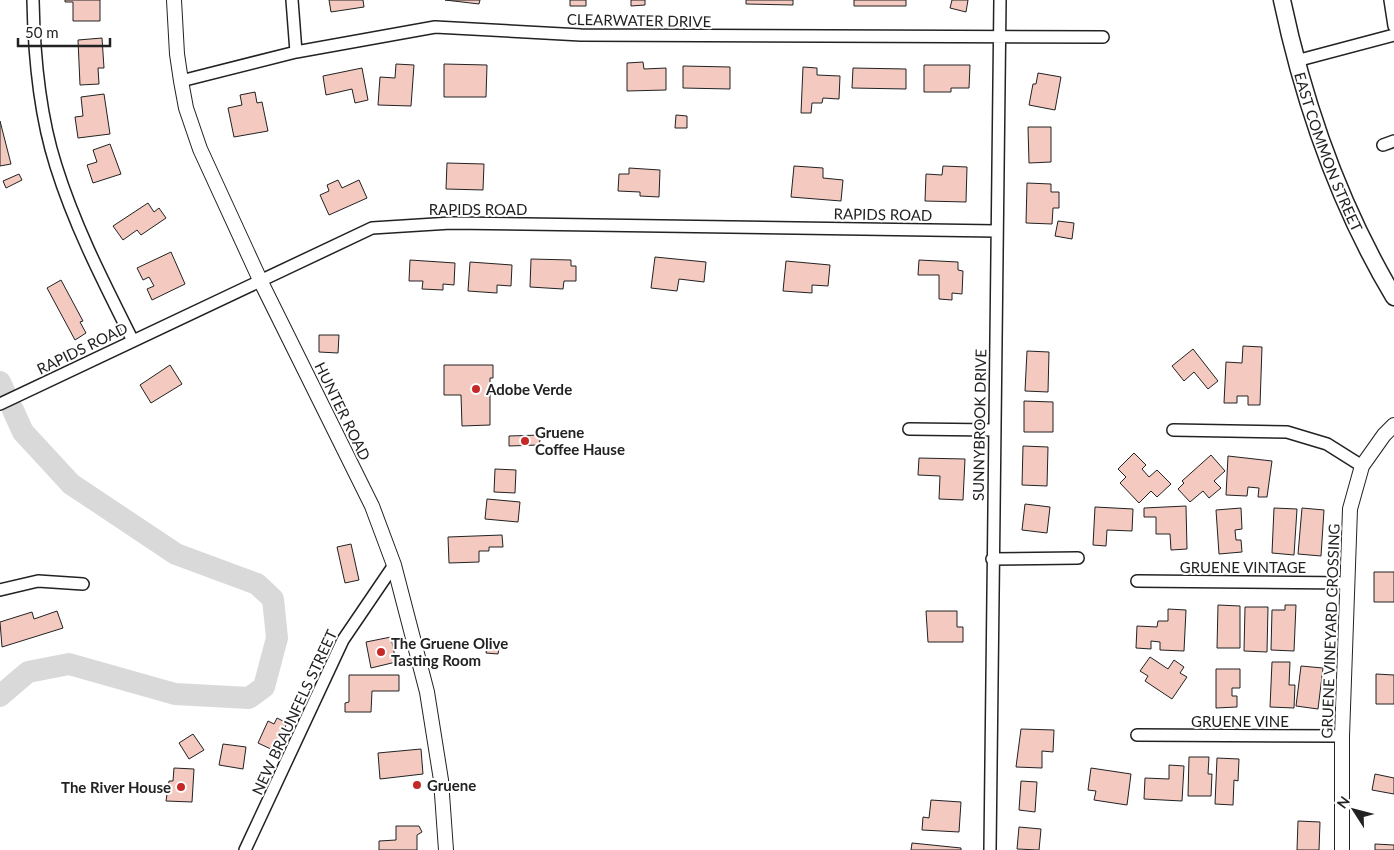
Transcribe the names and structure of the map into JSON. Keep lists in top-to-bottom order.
{
  "streets": {
    "main road": ["EAST COMMON STREET"],
    "street": [
      "CLEARWATER DRIVE",
      "RAPIDS ROAD",
      "HUNTER ROAD",
      "SUNNYBROOK DRIVE",
      "GRUENE VINTAGE",
      "GRUENE VINEYARD CROSSING",
      "NEW BRAUNFELS STREET",
      "GRUENE VINE"
    ]
  },
  "crossings": [
    ["CLEARWATER DRIVE", "HUNTER ROAD"],
    ["CLEARWATER DRIVE", "SUNNYBROOK DRIVE"],
    ["RAPIDS ROAD", "HUNTER ROAD"],
    ["RAPIDS ROAD", "SUNNYBROOK DRIVE"],
    ["HUNTER ROAD", "NEW BRAUNFELS STREET"],
    ["GRUENE VINTAGE", "GRUENE VINEYARD CROSSING"],
    ["GRUENE VINEYARD CROSSING", "GRUENE VINE"]
  ],
  "places": [
    "Adobe Verde",
    "Gruene Coffee Hause",
    "The Gruene Olive Tasting Room",
    "Gruene",
    "The River House"
  ],
  "scale_bar": "50 m",
  "north": "top left"
}
